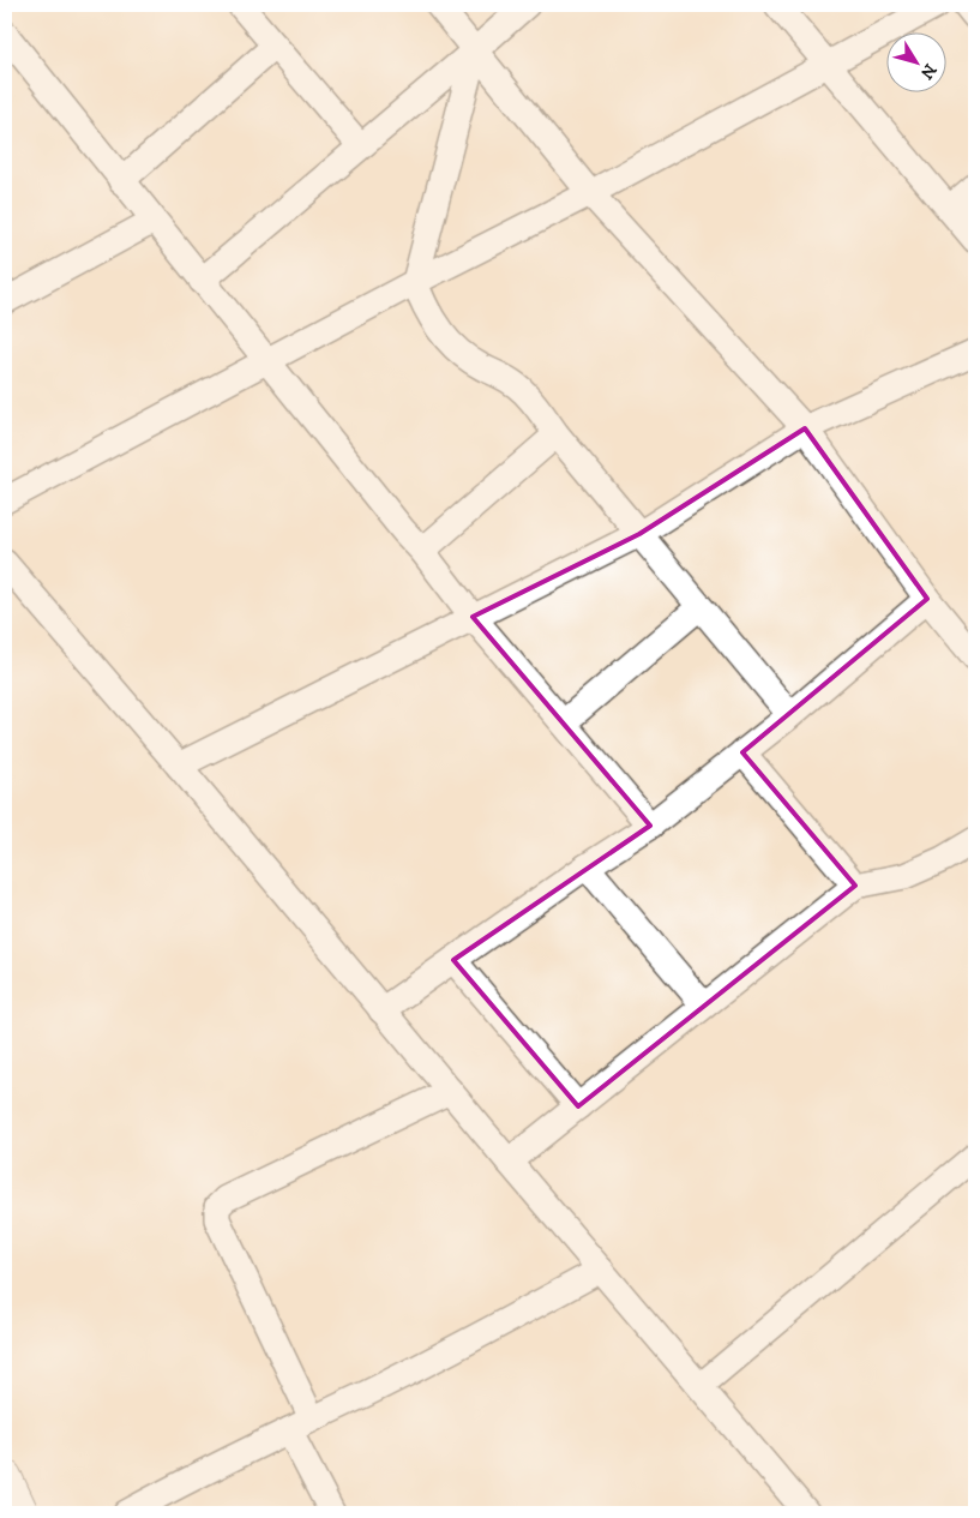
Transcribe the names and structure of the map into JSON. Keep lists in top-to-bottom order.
{
  "north": "bottom right"
}
